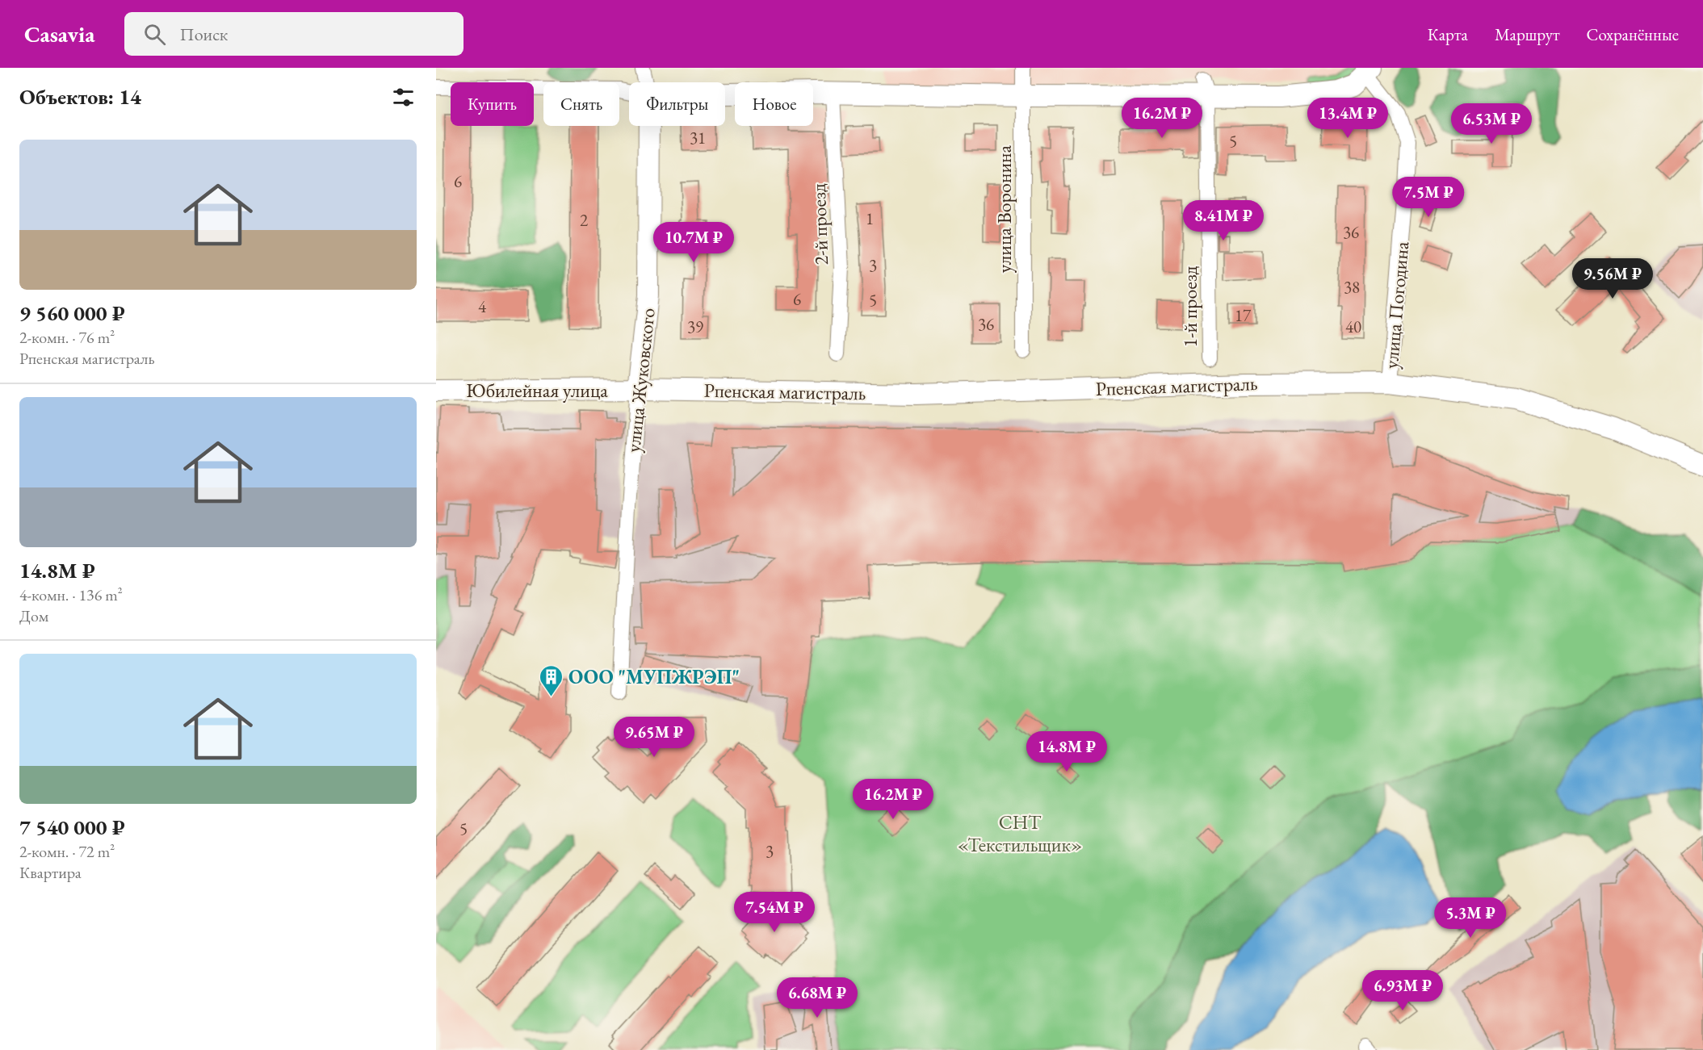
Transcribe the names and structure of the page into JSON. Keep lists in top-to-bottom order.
{
  "streets": {
    "main road": ["улица Жуковского", "Рпенская магистраль", "Юбилейная улица"],
    "street": [
      "улица Воронина",
      "2-й проезд",
      "улица Погодина",
      "1-й проезд"
    ]
  },
  "crossings": [
    ["улица Погодина", "Рпенская магистраль"],
    ["улица Жуковского", "Рпенская магистраль"],
    ["улица Жуковского", "Юбилейная улица"],
    ["Рпенская магистраль", "Юбилейная улица"]
  ],
  "parks": ["СНТ «Текстильщик»"],
  "places": {
    "building": ["ООО \"МУПЖРЭП\""]
  },
  "house_numbers": [
    "31",
    "5",
    "6",
    "1",
    "2",
    "36",
    "3",
    "38",
    "6",
    "5",
    "4",
    "17",
    "36",
    "39",
    "40",
    "5",
    "3"
  ],
  "page": {
    "header": "Casavia",
    "search": "Поиск",
    "nav": ["Карта", "Маршрут", "Сохранённые"],
    "heading": "Объектов: 14",
    "chip": [
      "Купить",
      "Снять",
      "Фильтры",
      "Новое"
    ],
    "price": [
      "16.2M ₽",
      "13.4M ₽",
      "6.53M ₽",
      "7.5M ₽",
      "8.41M ₽",
      "10.7M ₽",
      "9.56M ₽",
      "9.65M ₽",
      "14.8M ₽",
      "16.2M ₽",
      "7.54M ₽",
      "5.3M ₽",
      "6.93M ₽",
      "6.68M ₽"
    ],
    "list": [
      {
        "name": "9 560 000 ₽",
        "note": "2-комн. · 76 m² · Рпенская магистраль"
      },
      {
        "name": "14.8M ₽",
        "note": "4-комн. · 136 m² · Дом"
      },
      {
        "name": "7 540 000 ₽",
        "note": "2-комн. · 72 m² · Квартира"
      }
    ]
  }
}
